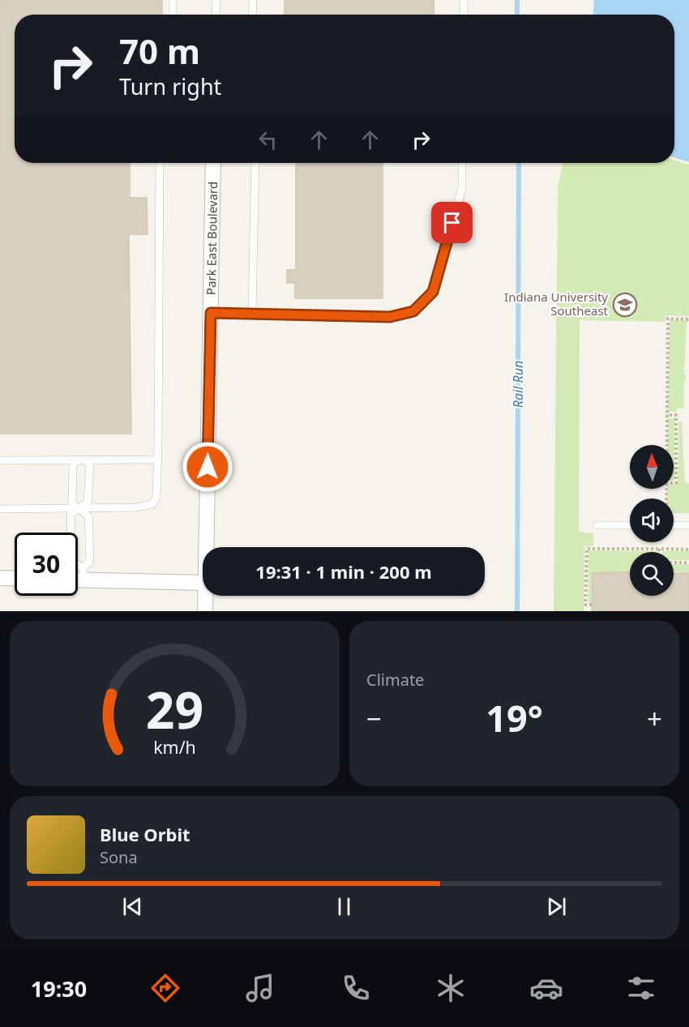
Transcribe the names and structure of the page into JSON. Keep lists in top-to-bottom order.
{
  "streets": {
    "street": ["Park East Boulevard"]
  },
  "water": ["Rail Run"],
  "places": {
    "school or university": ["Indiana University Southeast"]
  },
  "north": "top",
  "page": {
    "turn": ["70 m", "Turn right"],
    "limit": "30",
    "trip": "19:31 · 1 min · 200 m",
    "tile": "Climate",
    "heat": ["−", "19°", "+"],
    "song": ["Blue Orbit", "Sona"],
    "tabs": "19:30",
    "gauge": ["29", "km/h"]
  }
}
